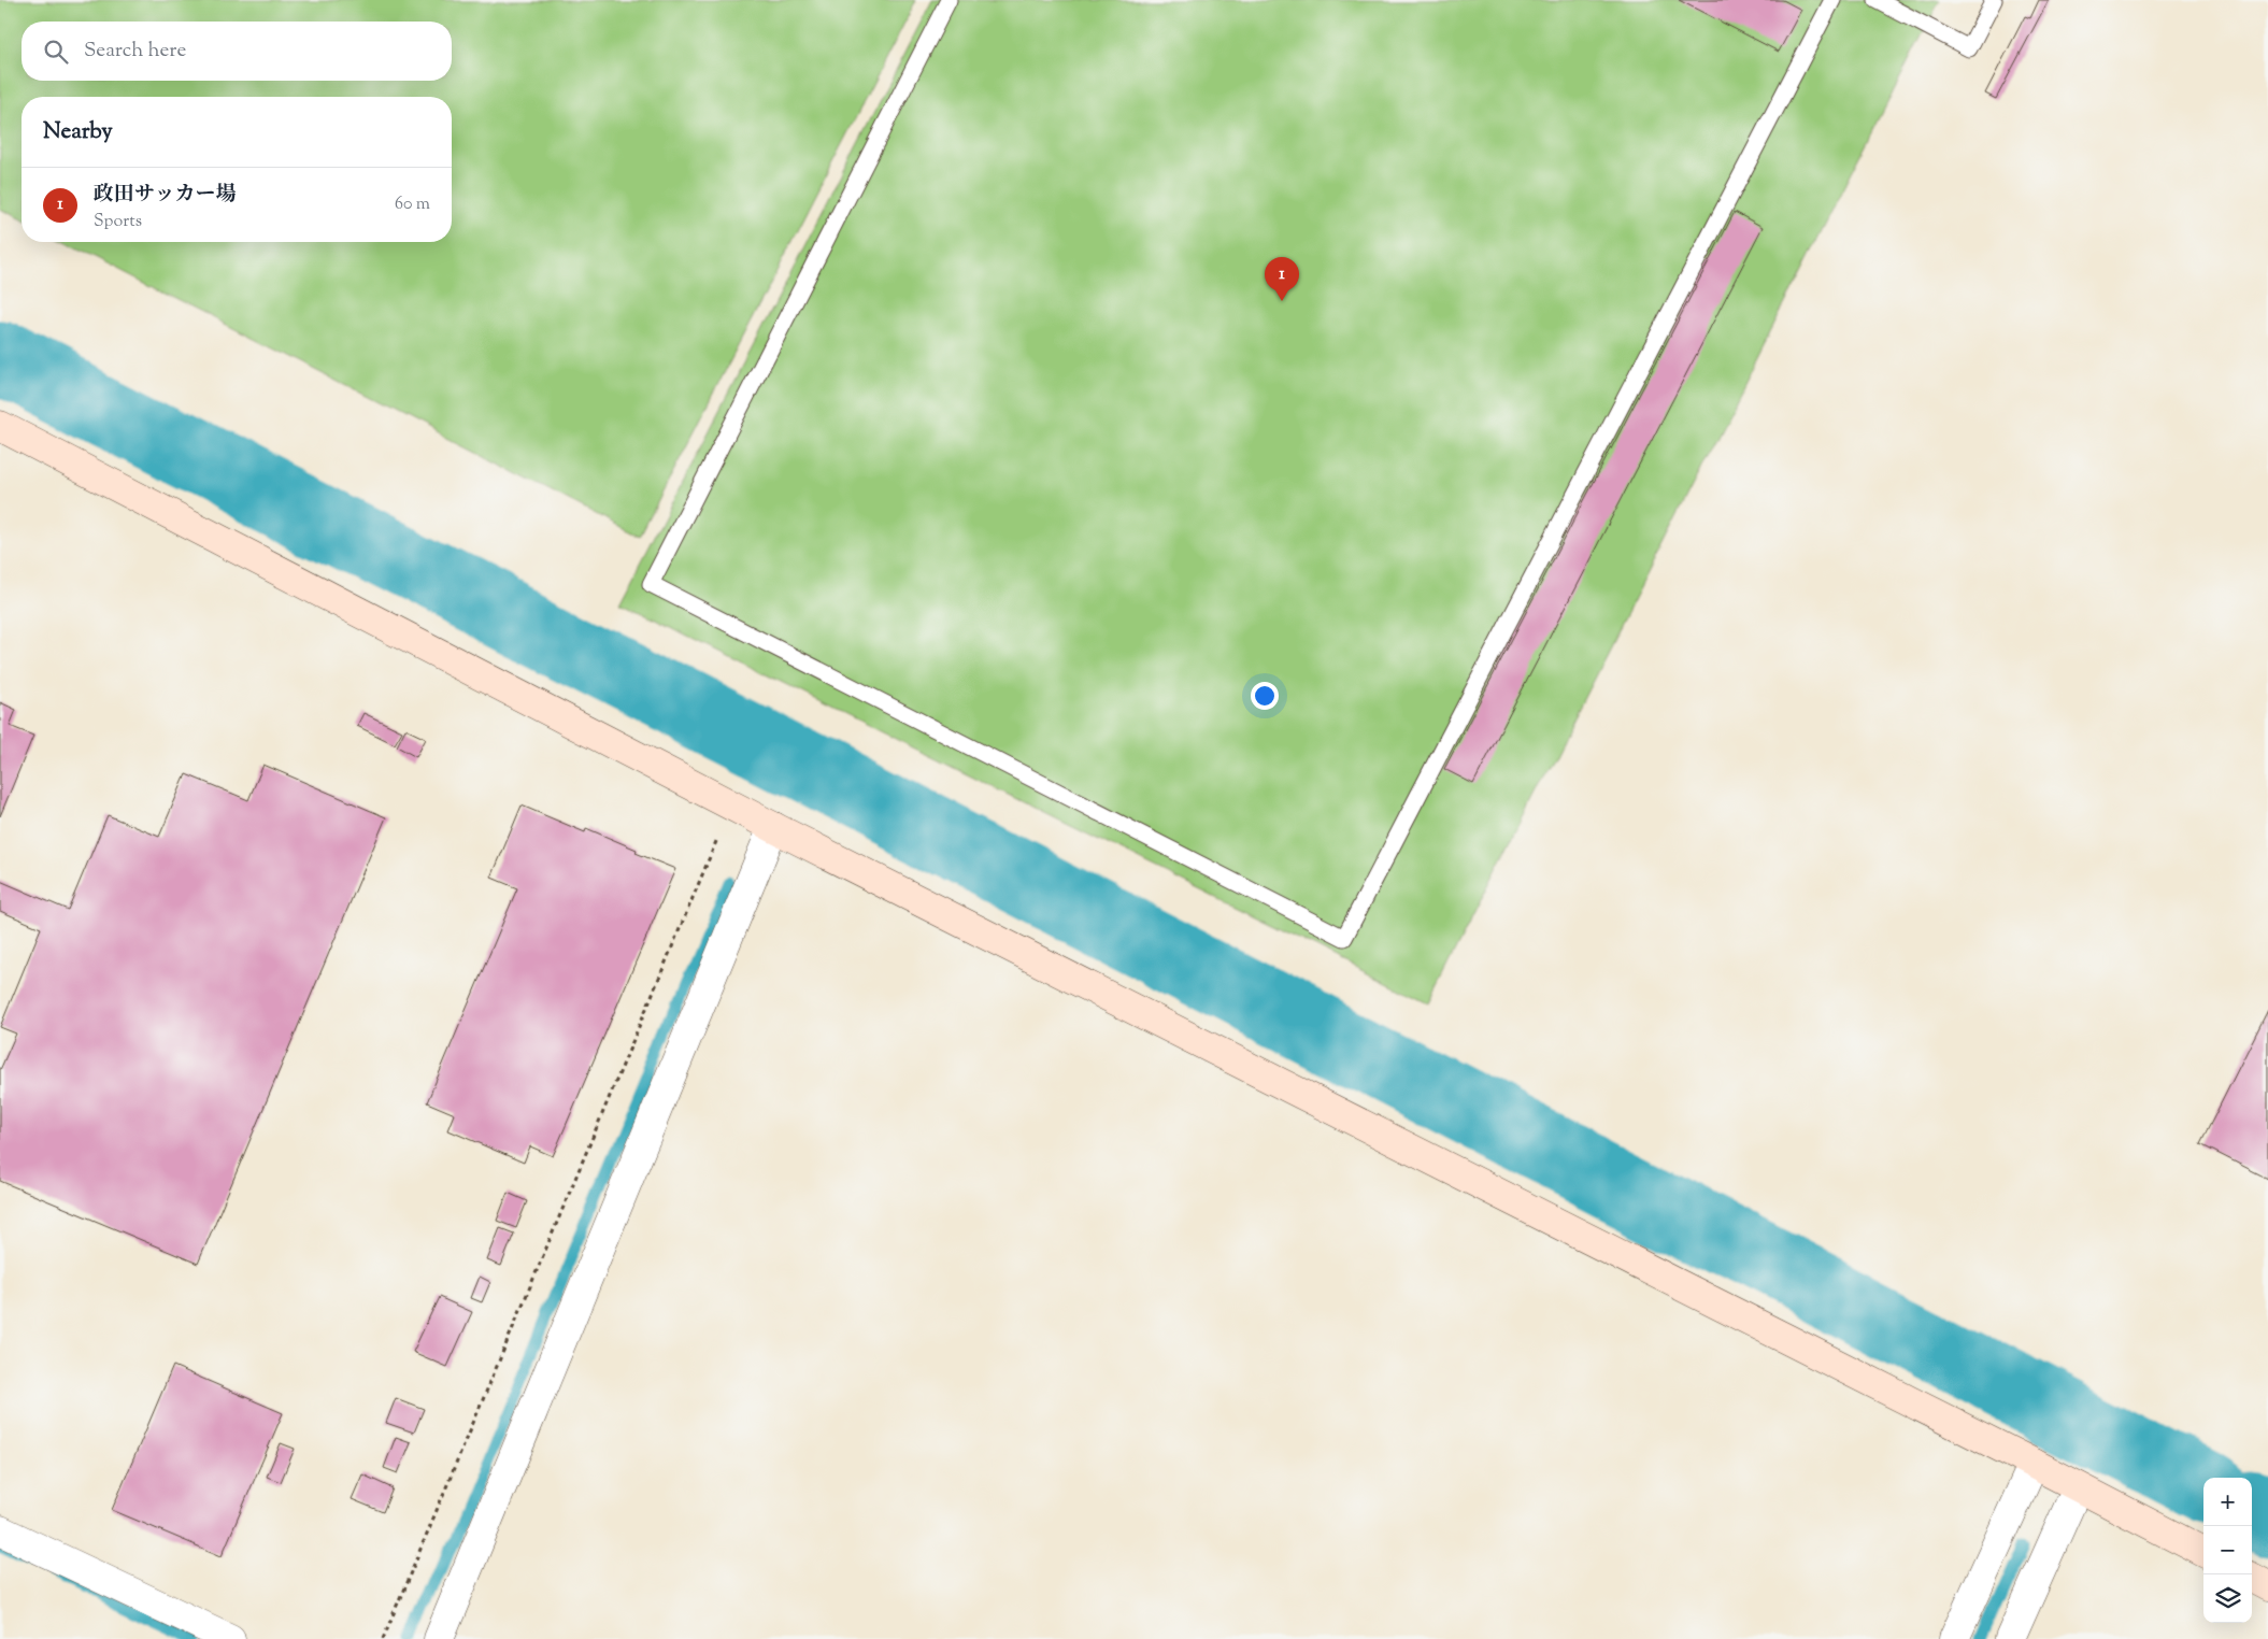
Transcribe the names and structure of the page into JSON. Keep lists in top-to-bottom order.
{
  "page": {
    "search": "Search here",
    "heading": "Nearby",
    "list": [
      {
        "mark": "1",
        "name": "政田サッカー場",
        "note": "Sports",
        "value": "60 m"
      }
    ],
    "pins": "1",
    "map_buttons": ["+", "−"]
  }
}
